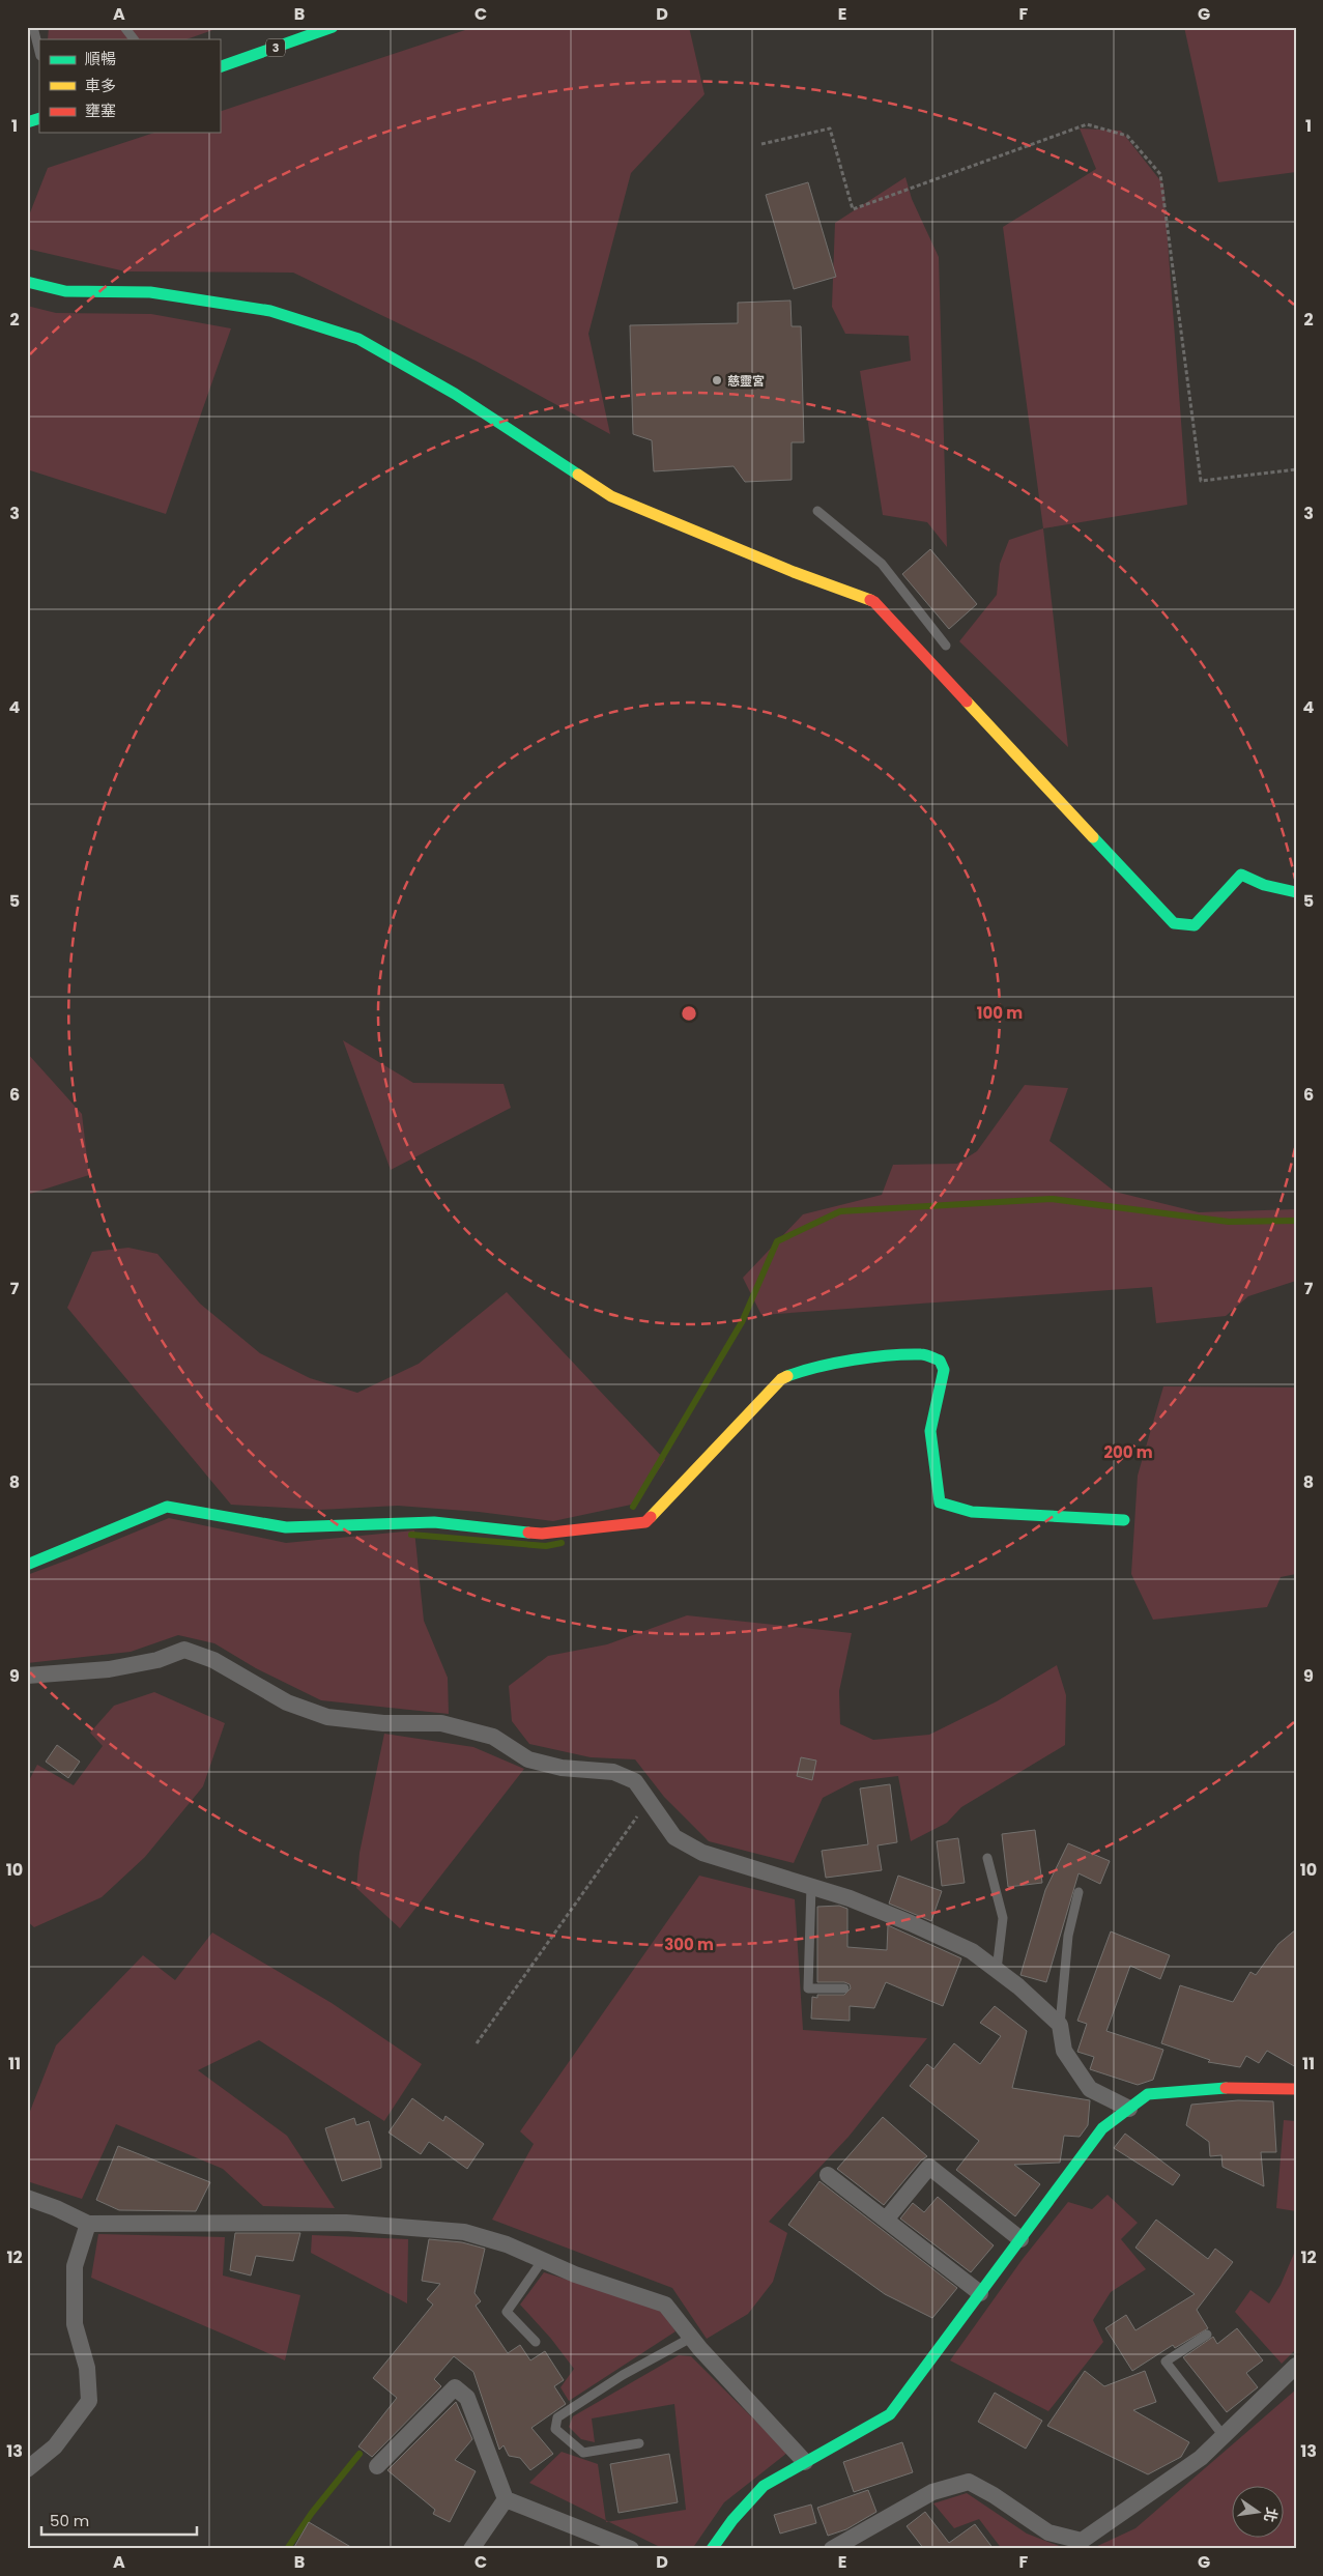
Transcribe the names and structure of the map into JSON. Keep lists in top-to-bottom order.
{
  "streets": {
    "street": ["3"]
  },
  "places": ["慈靈宮"],
  "legend": ["順暢", "車多", "壅塞"],
  "scale_bar": "50 m",
  "north": "right",
  "grid": {
    "columns": [
      "A",
      "B",
      "C",
      "D",
      "E",
      "F",
      "G"
    ],
    "rows": [
      "1",
      "2",
      "3",
      "4",
      "5",
      "6",
      "7",
      "8",
      "9",
      "10",
      "11",
      "12",
      "13"
    ]
  },
  "rings": ["100 m", "200 m", "300 m"]
}
